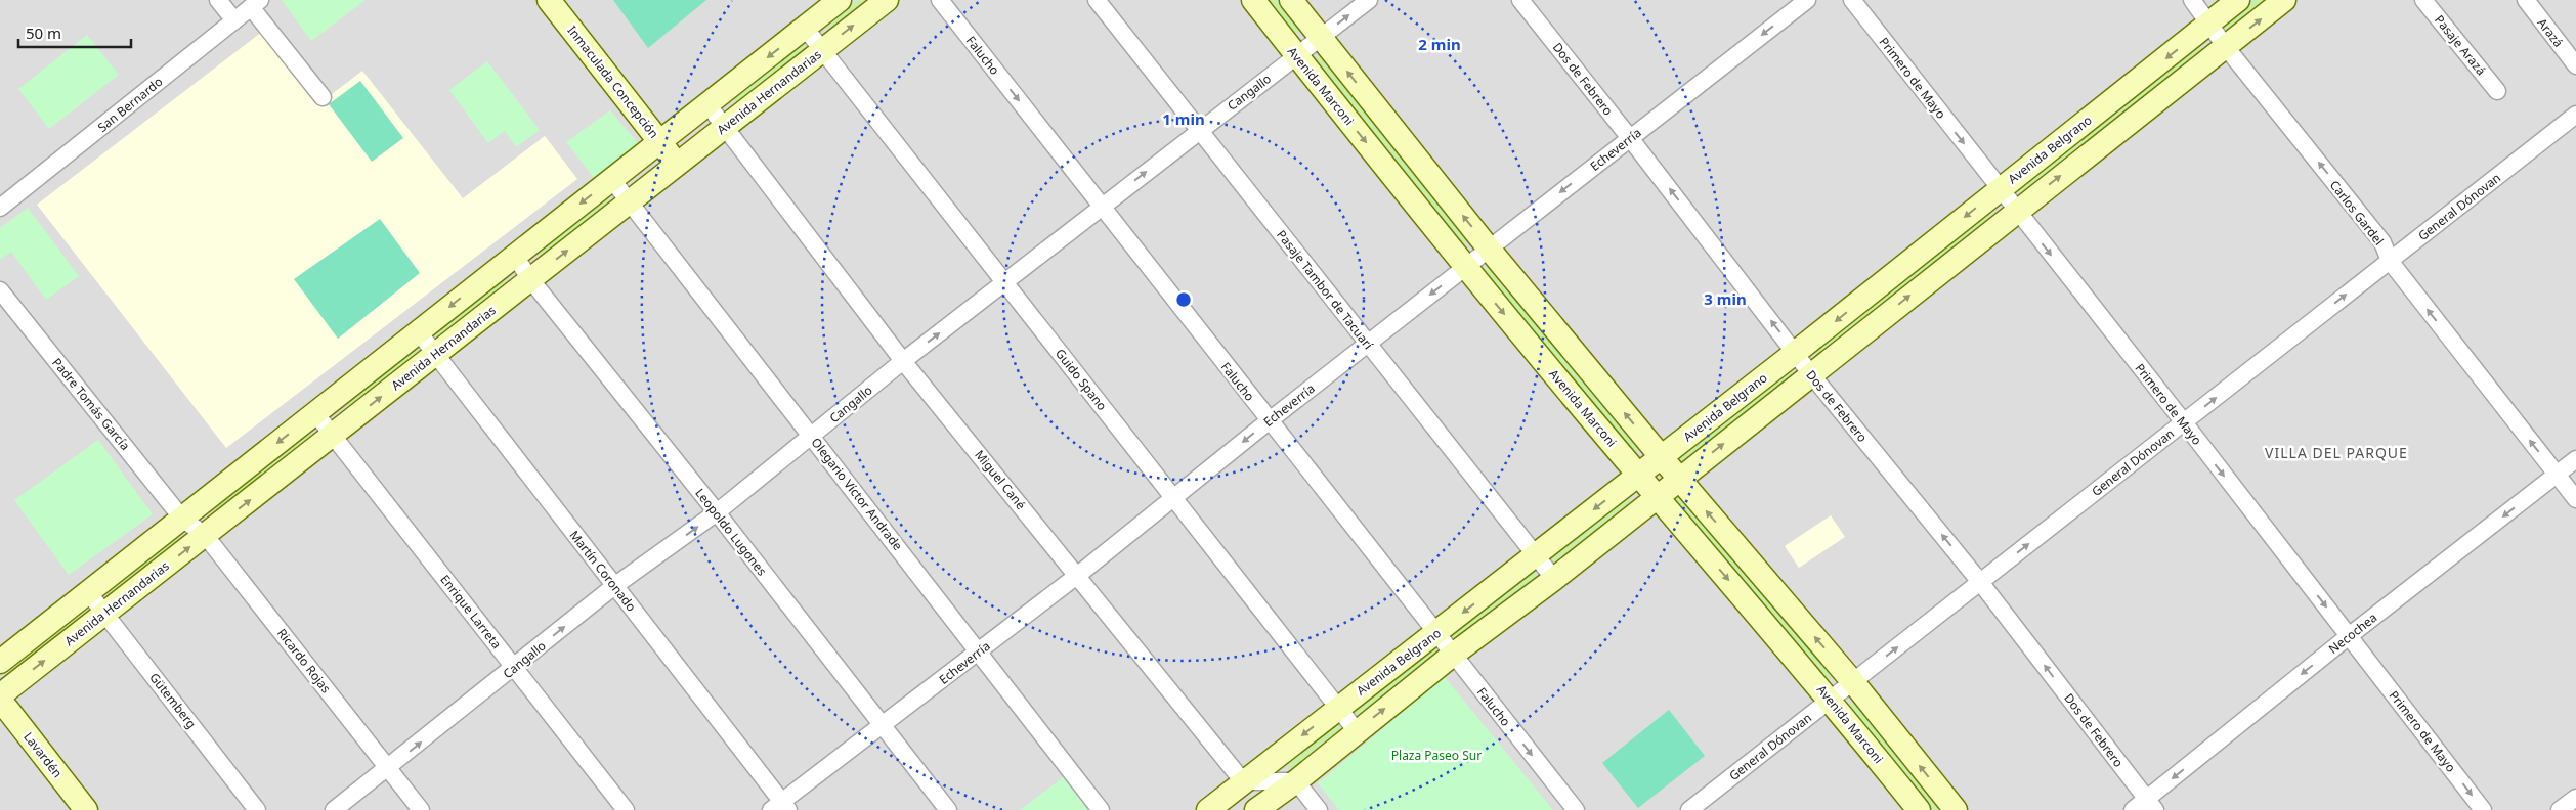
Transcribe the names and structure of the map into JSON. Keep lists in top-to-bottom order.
{
  "streets": {
    "main road": [
      "Inmaculada Concepción",
      "Avenida Marconi",
      "Avenida Hernandarias",
      "Avenida Belgrano",
      "Lavardén"
    ],
    "street": [
      "Arazá",
      "Pasaje Arazá",
      "Falucho",
      "Primero de Mayo",
      "Dos de Febrero",
      "Cangallo",
      "San Bernardo",
      "Echeverría",
      "General Dónovan",
      "Carlos Gardel",
      "Pasaje Tambor de Tacuarí",
      "Guido Spano",
      "Padre Tomás García",
      "Miguel Cané",
      "Olegario Víctor Andrade",
      "Leopoldo Lugones",
      "Martín Coronado",
      "Enrique Larreta",
      "Necochea",
      "Ricardo Rojas",
      "Gütemberg"
    ]
  },
  "crossings": [
    ["Falucho", "Cangallo"],
    ["Falucho", "Echeverría"],
    ["Falucho", "Avenida Belgrano"],
    ["Primero de Mayo", "Avenida Belgrano"],
    ["Primero de Mayo", "General Dónovan"],
    ["Primero de Mayo", "Necochea"],
    ["Dos de Febrero", "Echeverría"],
    ["Dos de Febrero", "Avenida Belgrano"],
    ["Dos de Febrero", "General Dónovan"],
    ["Dos de Febrero", "Necochea"],
    ["Inmaculada Concepción", "Avenida Hernandarias"],
    ["Avenida Marconi", "Cangallo"],
    ["Avenida Marconi", "Echeverría"],
    ["Avenida Marconi", "Avenida Belgrano"],
    ["Avenida Marconi", "General Dónovan"],
    ["Avenida Hernandarias", "Guido Spano"],
    ["Avenida Hernandarias", "Padre Tomás García"],
    ["Avenida Hernandarias", "Miguel Cané"],
    ["Avenida Hernandarias", "Olegario Víctor Andrade"],
    ["Avenida Hernandarias", "Leopoldo Lugones"],
    ["Avenida Hernandarias", "Martín Coronado"],
    ["Avenida Hernandarias", "Enrique Larreta"],
    ["Avenida Hernandarias", "Ricardo Rojas"],
    ["Avenida Hernandarias", "Gütemberg"],
    ["Avenida Hernandarias", "Lavardén"],
    ["Cangallo", "Pasaje Tambor de Tacuarí"],
    ["Cangallo", "Guido Spano"],
    ["Cangallo", "Miguel Cané"],
    ["Cangallo", "Olegario Víctor Andrade"],
    ["Cangallo", "Leopoldo Lugones"],
    ["Cangallo", "Martín Coronado"],
    ["Cangallo", "Enrique Larreta"],
    ["Cangallo", "Ricardo Rojas"],
    ["Echeverría", "Pasaje Tambor de Tacuarí"],
    ["Echeverría", "Guido Spano"],
    ["Echeverría", "Miguel Cané"],
    ["Echeverría", "Olegario Víctor Andrade"],
    ["Echeverría", "Leopoldo Lugones"],
    ["Echeverría", "Martín Coronado"],
    ["Avenida Belgrano", "Carlos Gardel"],
    ["Avenida Belgrano", "Pasaje Tambor de Tacuarí"],
    ["Avenida Belgrano", "Guido Spano"],
    ["Avenida Belgrano", "Miguel Cané"],
    ["General Dónovan", "Carlos Gardel"],
    ["Carlos Gardel", "Necochea"],
    ["Padre Tomás García", "Ricardo Rojas"]
  ],
  "one_way": [
    "Falucho",
    "Primero de Mayo",
    "Dos de Febrero",
    "Cangallo",
    "Echeverría",
    "General Dónovan",
    "Carlos Gardel",
    "Necochea"
  ],
  "districts": ["VILLA DEL PARQUE"],
  "parks": ["Plaza Paseo Sur"],
  "scale_bar": "50 m",
  "rings": ["2 min", "1 min", "3 min"]
}
